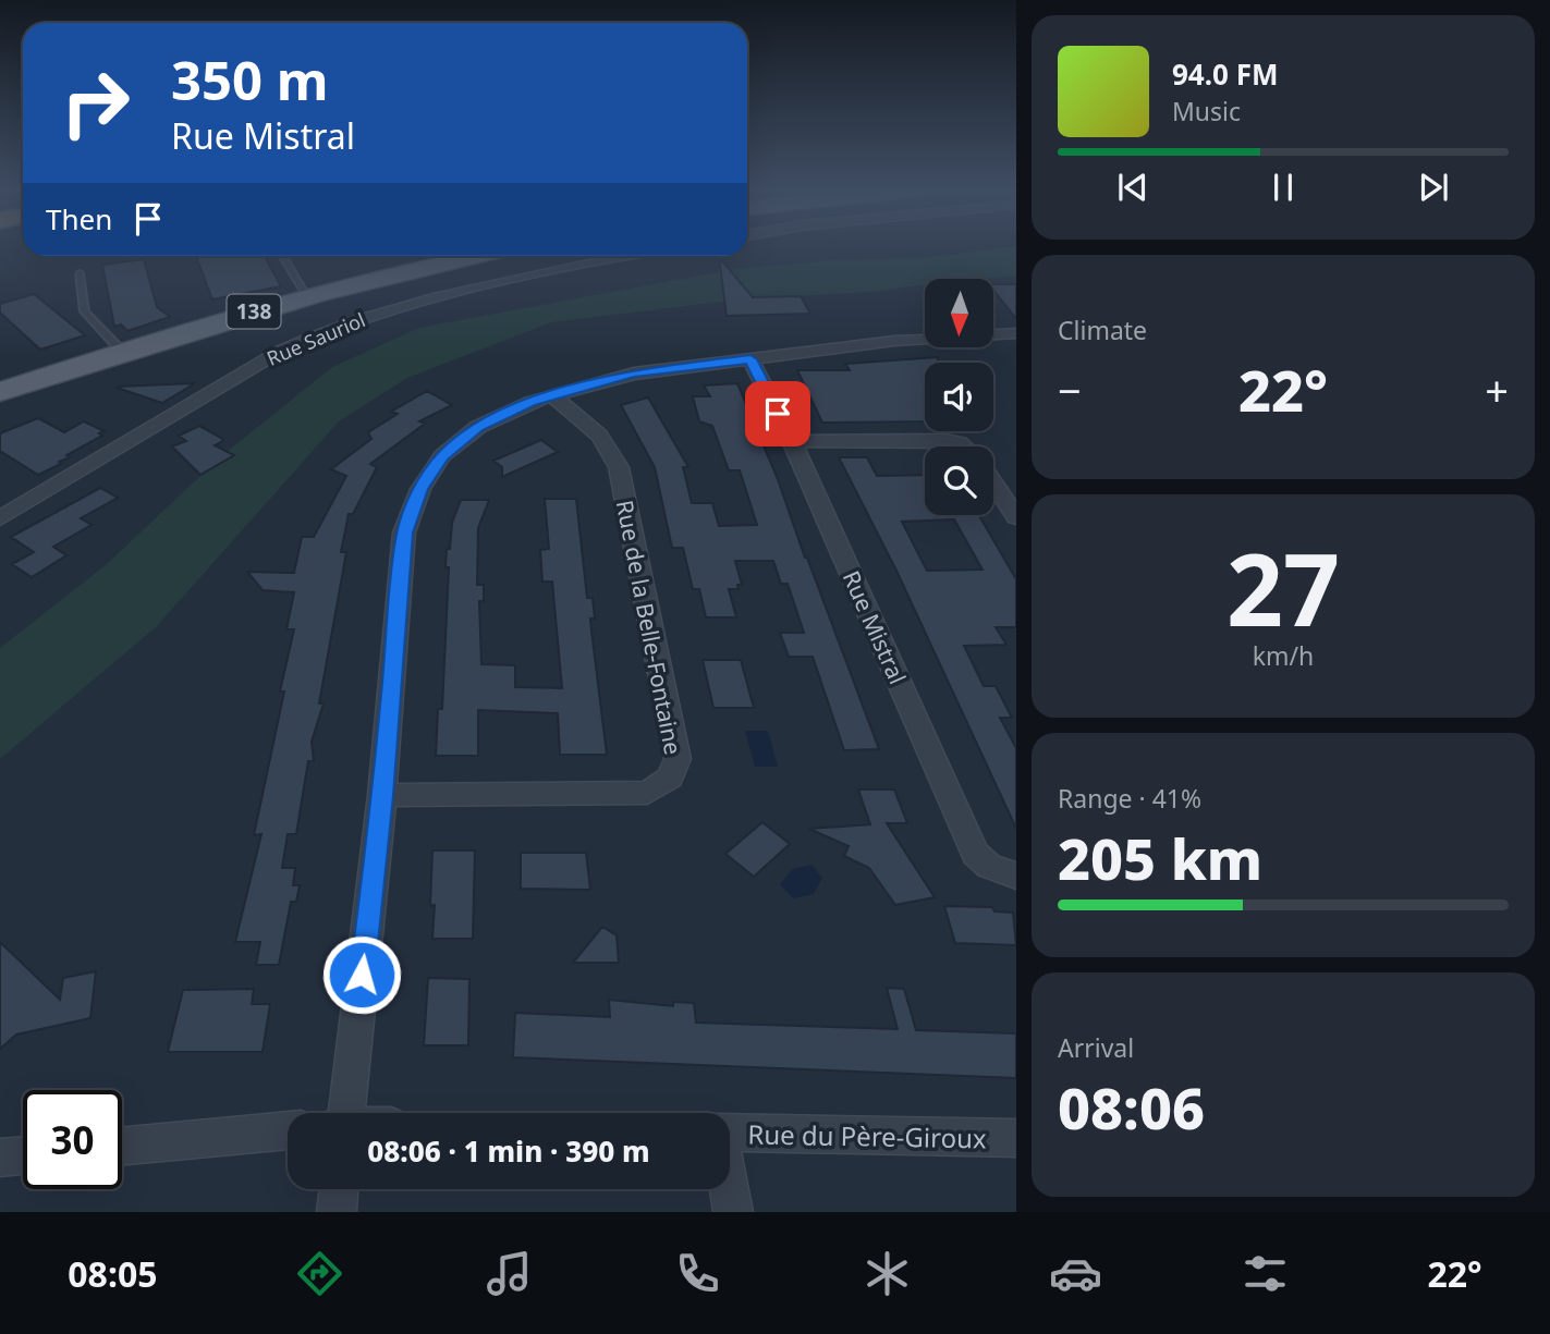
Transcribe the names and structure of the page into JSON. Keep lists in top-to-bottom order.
{
  "streets": {
    "main road": ["138"],
    "street": [
      "Rue Sauriol",
      "Rue de la Belle-Fontaine",
      "Rue Mistral",
      "Rue du Père-Giroux"
    ]
  },
  "north": "bottom",
  "page": {
    "turn": ["350 m", "Rue Mistral"],
    "song": ["94.0 FM", "Music"],
    "then": "Then",
    "tile": [
      "Climate",
      ["27", "km/h"],
      ["Range · 41%", "205 km"],
      ["Arrival", "08:06"]
    ],
    "heat": ["−", "22°", "+"],
    "limit": "30",
    "trip": "08:06 · 1 min · 390 m",
    "tabs": ["08:05", "22°"]
  }
}
